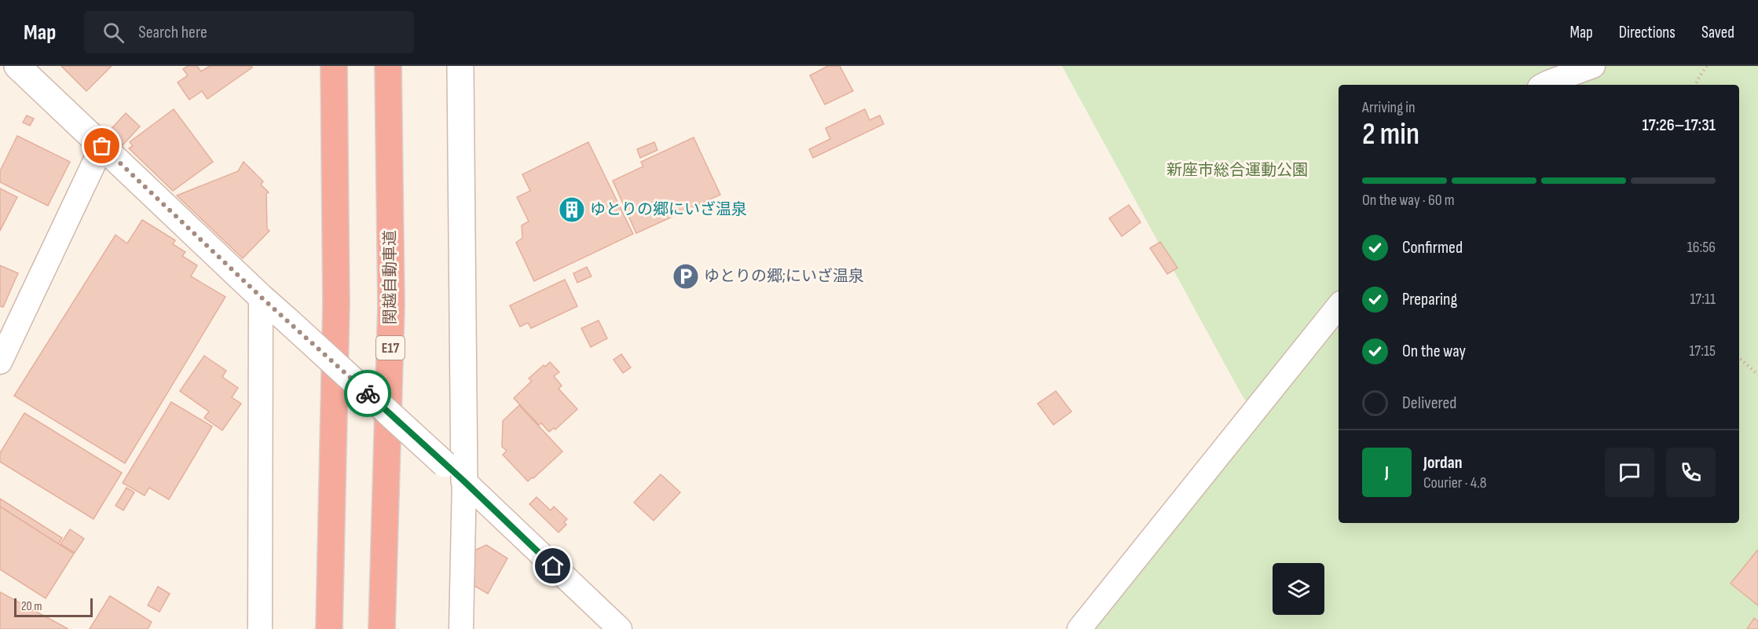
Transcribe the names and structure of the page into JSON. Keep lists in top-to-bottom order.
{
  "streets": {
    "highway": ["関越自動車道", "E17"]
  },
  "parks": ["新座市総合運動公園"],
  "places": {
    "building": ["ゆとりの郷にいざ温泉"],
    "parking": ["ゆとりの郷;にいざ温泉"]
  },
  "scale_bar": "20 m",
  "page": {
    "header": "Map",
    "search": "Search here",
    "nav": ["Map", "Directions", "Saved"],
    "heading": ["2 min", "Arriving in", "17:26–17:31"],
    "panel": ["Jordan", "Courier · 4.8"],
    "bar": "On the way · 60 m",
    "list": [
      ["Confirmed", "16:56"],
      ["Preparing", "17:11"],
      ["On the way", "17:15"],
      "Delivered"
    ],
    "round": "J",
    "scale": "20 m"
  }
}
